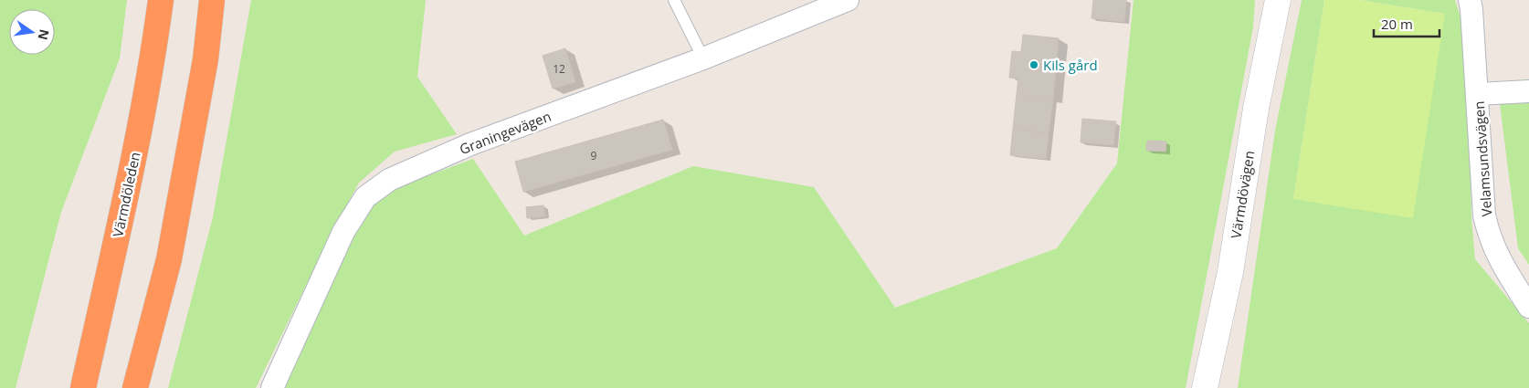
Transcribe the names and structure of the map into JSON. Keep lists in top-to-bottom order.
{
  "streets": {
    "highway": ["Värmdöleden"],
    "main road": ["Värmdövägen"],
    "street": ["Graningevägen", "Velamsundsvägen"]
  },
  "places": ["Kils gård"],
  "house_numbers": ["12", "9"],
  "scale_bar": "20 m",
  "north": "right"
}
